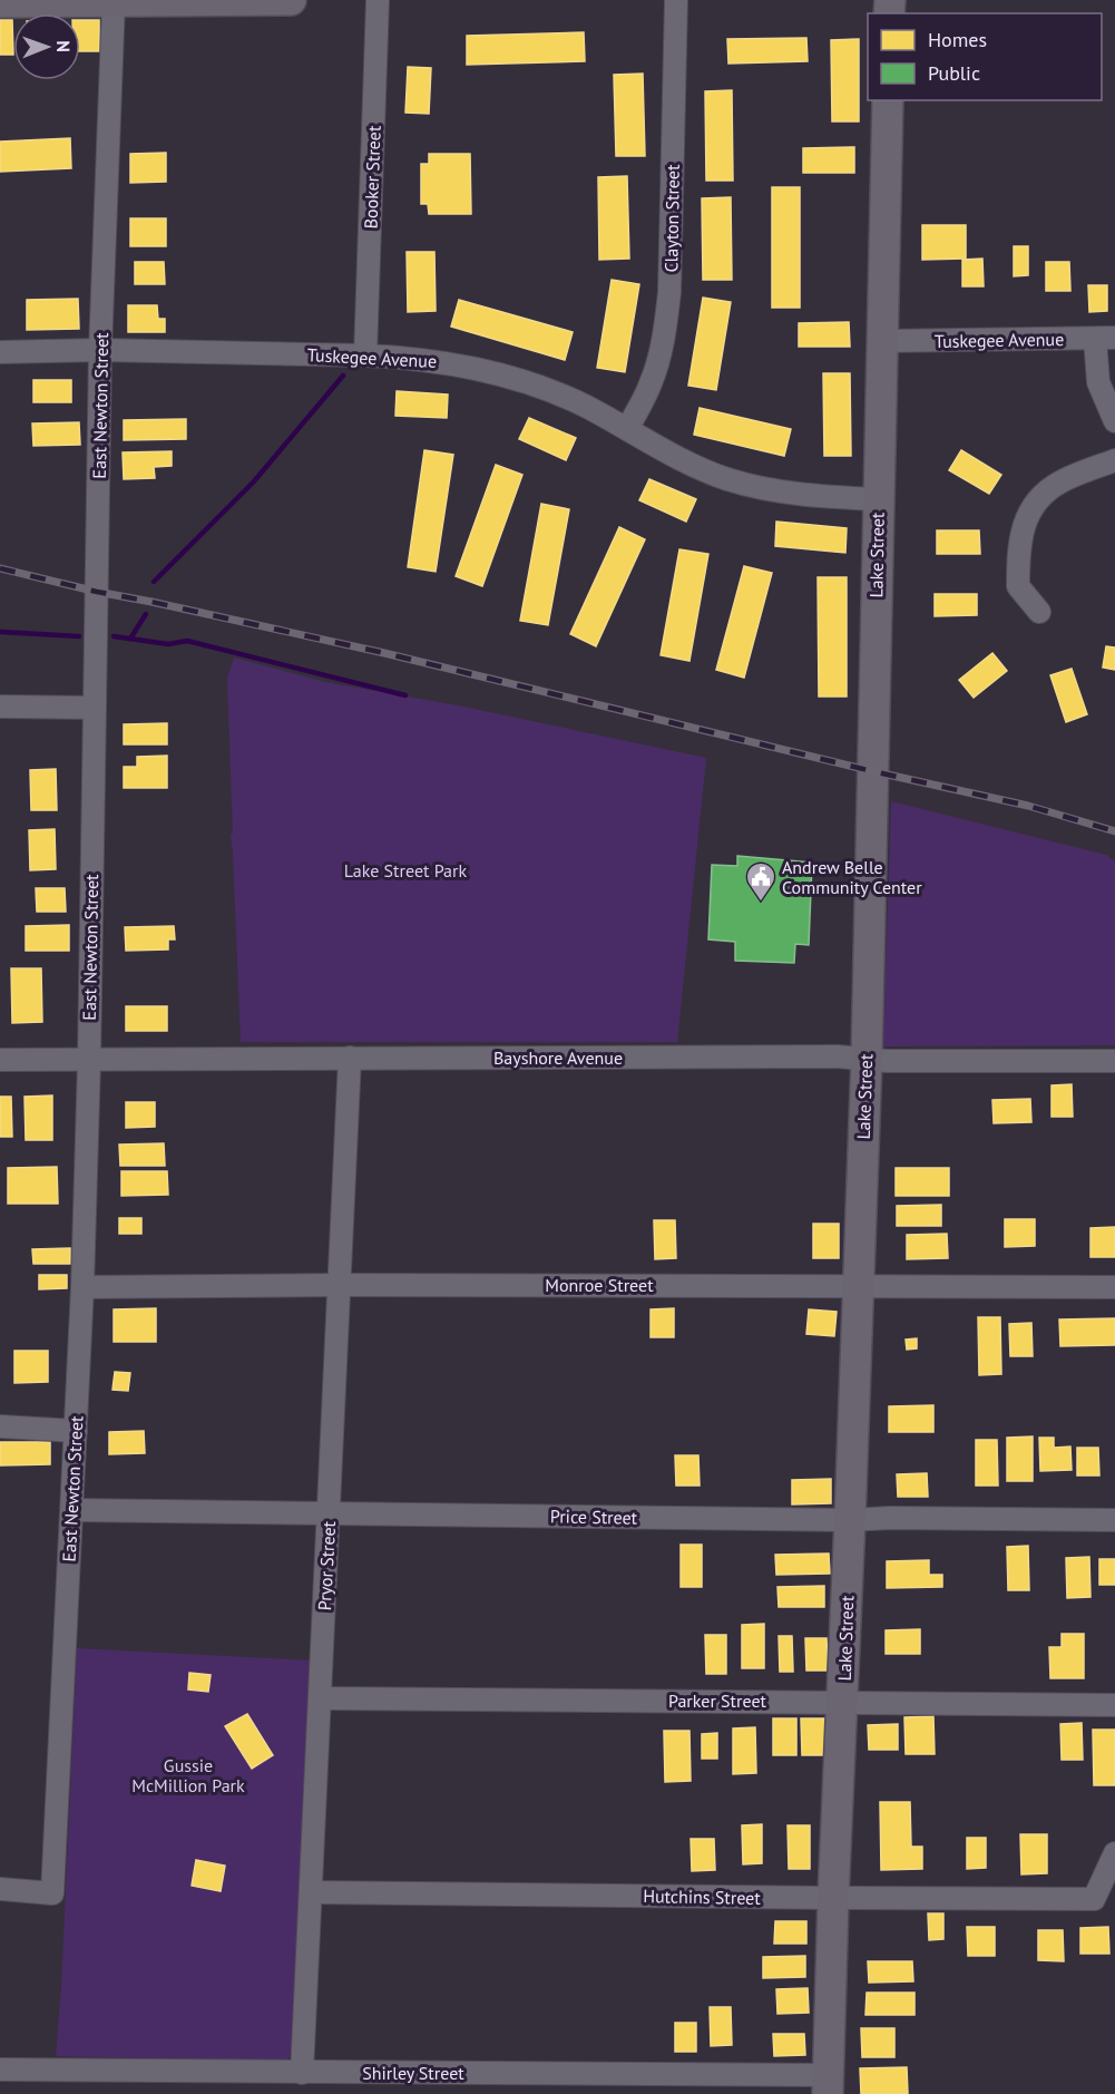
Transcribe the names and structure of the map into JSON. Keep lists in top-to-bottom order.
{
  "streets": {
    "street": [
      "Booker Street",
      "Clayton Street",
      "Tuskegee Avenue",
      "East Newton Street",
      "Lake Street",
      "Bayshore Avenue",
      "Monroe Street",
      "Price Street",
      "Pryor Street",
      "Parker Street",
      "Hutchins Street",
      "Shirley Street"
    ]
  },
  "crossings": [
    ["Booker Street", "Tuskegee Avenue"],
    ["Clayton Street", "Tuskegee Avenue"],
    ["Tuskegee Avenue", "East Newton Street"],
    ["Tuskegee Avenue", "Lake Street"],
    ["East Newton Street", "Bayshore Avenue"],
    ["East Newton Street", "Monroe Street"],
    ["East Newton Street", "Price Street"],
    ["Lake Street", "Bayshore Avenue"],
    ["Lake Street", "Monroe Street"],
    ["Lake Street", "Price Street"],
    ["Lake Street", "Parker Street"],
    ["Lake Street", "Hutchins Street"],
    ["Lake Street", "Shirley Street"],
    ["Bayshore Avenue", "Pryor Street"],
    ["Monroe Street", "Pryor Street"],
    ["Price Street", "Pryor Street"],
    ["Pryor Street", "Parker Street"],
    ["Pryor Street", "Hutchins Street"],
    ["Pryor Street", "Shirley Street"]
  ],
  "parks": ["Lake Street Park", "Gussie McMillion Park"],
  "places": {
    "public building": ["Andrew Belle Community Center"]
  },
  "legend": ["Homes", "Public"],
  "north": "right"
}
